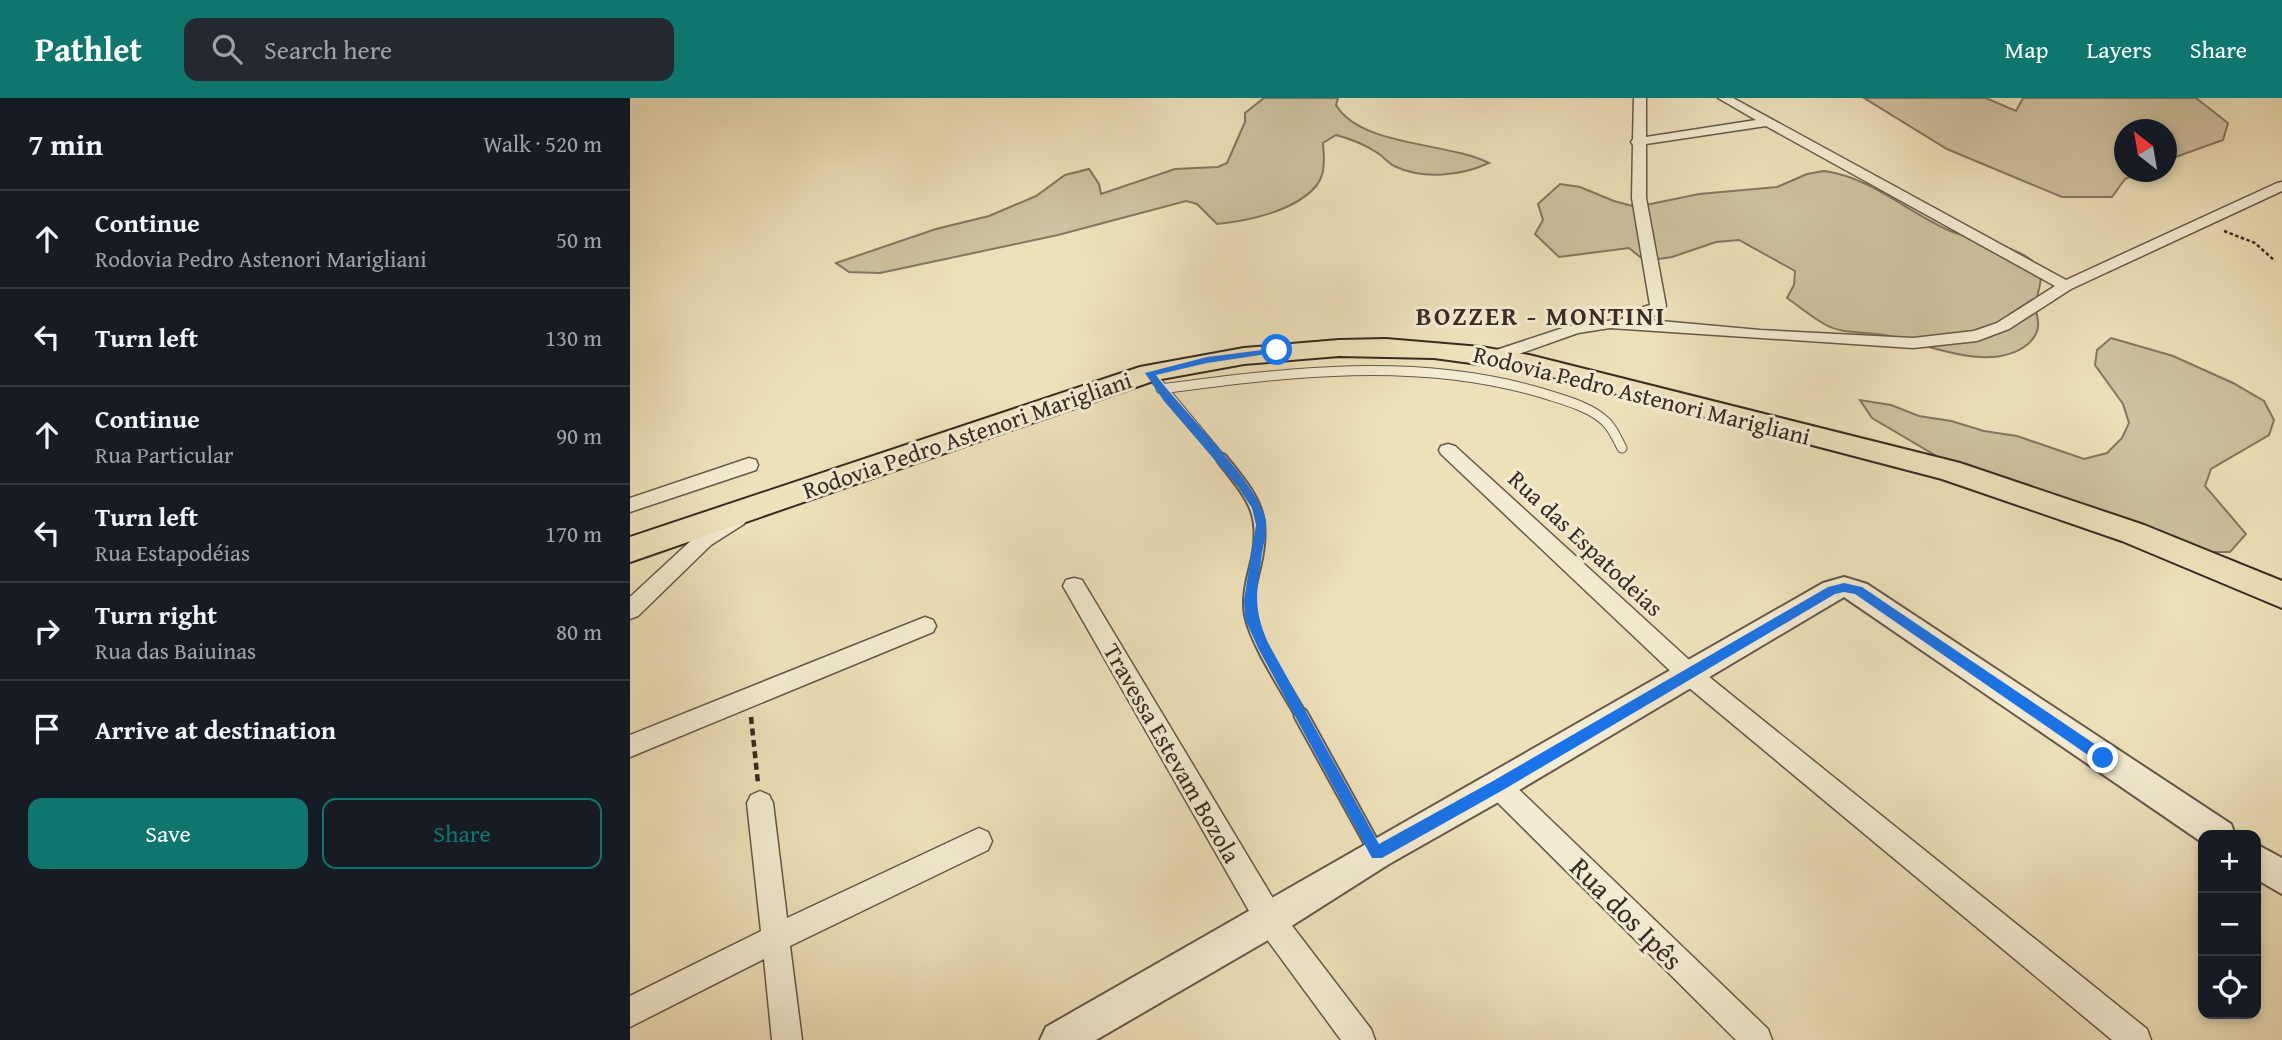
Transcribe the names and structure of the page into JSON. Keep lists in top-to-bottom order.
{
  "streets": {
    "main road": ["Rodovia Pedro Astenori Marigliani"],
    "street": ["Rua das Espatodeias", "Travessa Estevam Bozola", "Rua dos Ipês"]
  },
  "districts": ["BOZZER - MONTINI"],
  "north": "top left",
  "page": {
    "header": "Pathlet",
    "search": "Search here",
    "nav": ["Map", "Layers", "Share"],
    "heading": ["7 min", "Walk · 520 m"],
    "list": [
      ["Continue", "Rodovia Pedro Astenori Marigliani", "50 m"],
      ["Turn left", "130 m"],
      ["Continue", "Rua Particular", "90 m"],
      ["Turn left", "Rua Estapodéias", "170 m"],
      ["Turn right", "Rua das Baiuinas", "80 m"],
      "Arrive at destination"
    ],
    "buttons": ["Save", "Share"],
    "map_buttons": ["+", "−"]
  }
}
